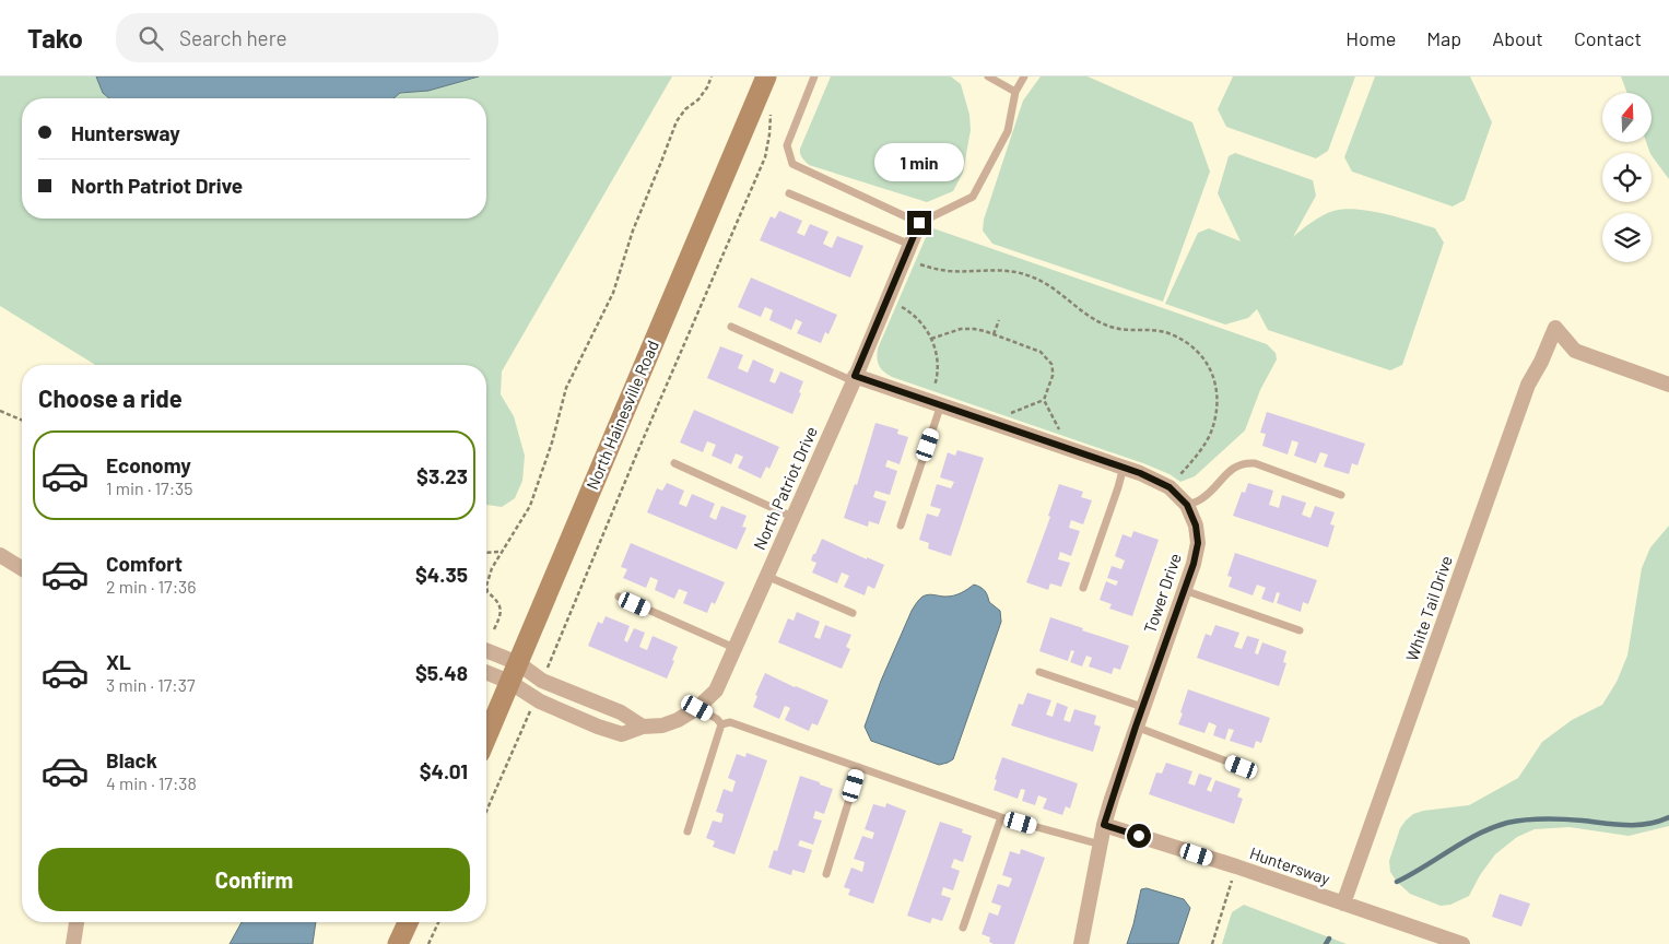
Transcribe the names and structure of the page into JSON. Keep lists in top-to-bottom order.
{
  "streets": {
    "main road": ["North Hainesville Road"],
    "street": [
      "North Patriot Drive",
      "Tower Drive",
      "White Tail Drive",
      "Huntersway"
    ]
  },
  "crossings": [
    ["North Hainesville Road", "North Patriot Drive"],
    ["North Patriot Drive", "Tower Drive"],
    ["Tower Drive", "Huntersway"],
    ["White Tail Drive", "Huntersway"]
  ],
  "north": "top",
  "page": {
    "header": "Tako",
    "search": "Search here",
    "nav": [
      "Home",
      "Map",
      "About",
      "Contact"
    ],
    "banner": ["Huntersway", "North Patriot Drive"],
    "bubble": "1 min",
    "heading": "Choose a ride",
    "list": [
      {
        "name": "Economy",
        "note": "1 min · 17:35",
        "value": "$3.23"
      },
      {
        "name": "Comfort",
        "note": "2 min · 17:36",
        "value": "$4.35"
      },
      {
        "name": "XL",
        "note": "3 min · 17:37",
        "value": "$5.48"
      },
      {
        "name": "Black",
        "note": "4 min · 17:38",
        "value": "$4.01"
      }
    ],
    "buttons": "Confirm"
  }
}
